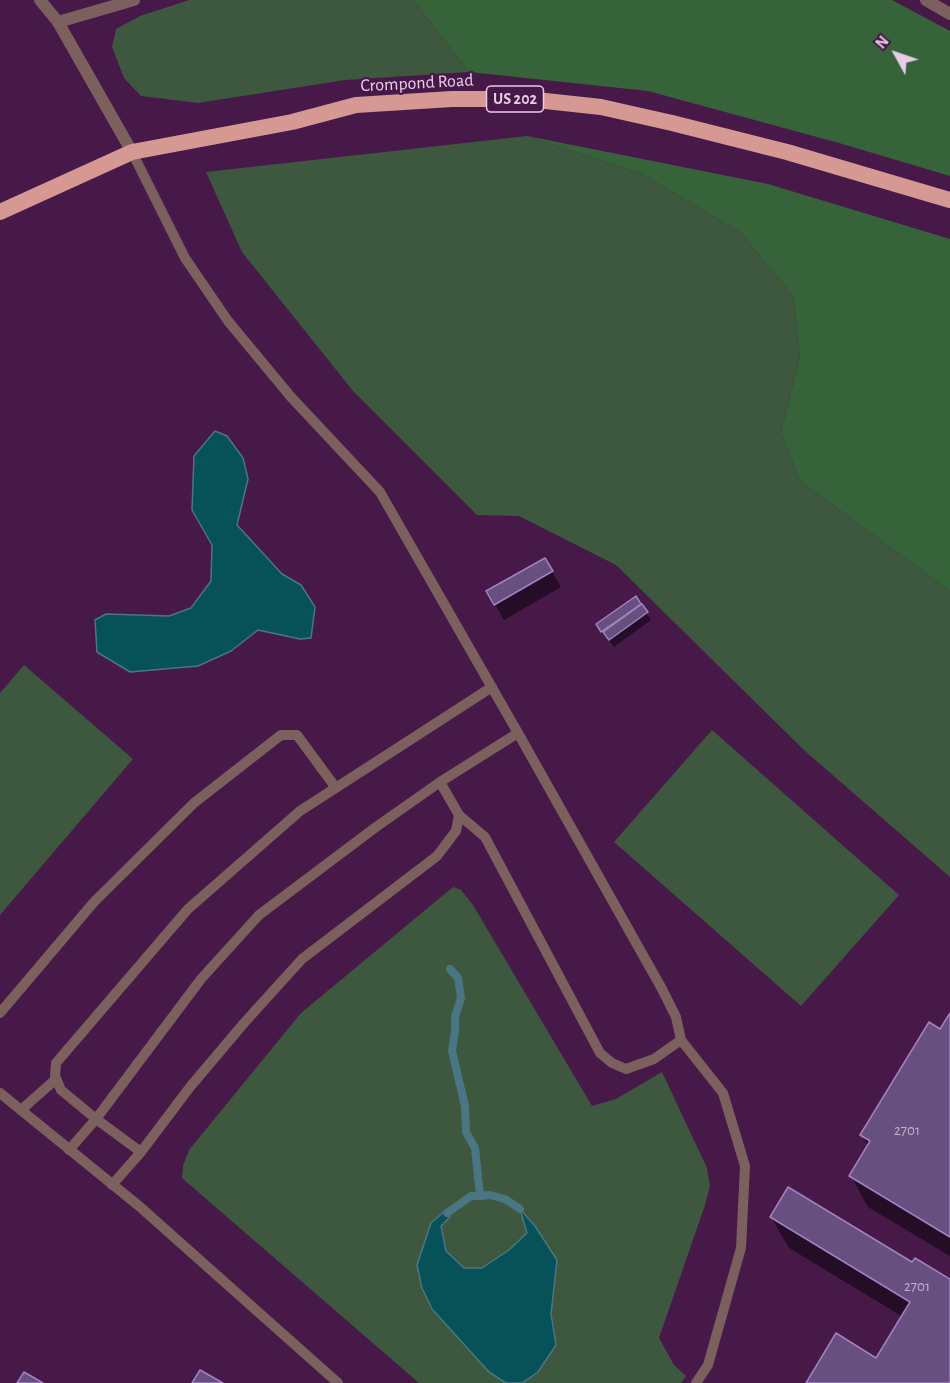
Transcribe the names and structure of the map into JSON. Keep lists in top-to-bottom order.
{
  "streets": {
    "highway": ["Crompond Road", "US 202"]
  },
  "house_numbers": ["2701", "2701"],
  "north": "top left"
}
